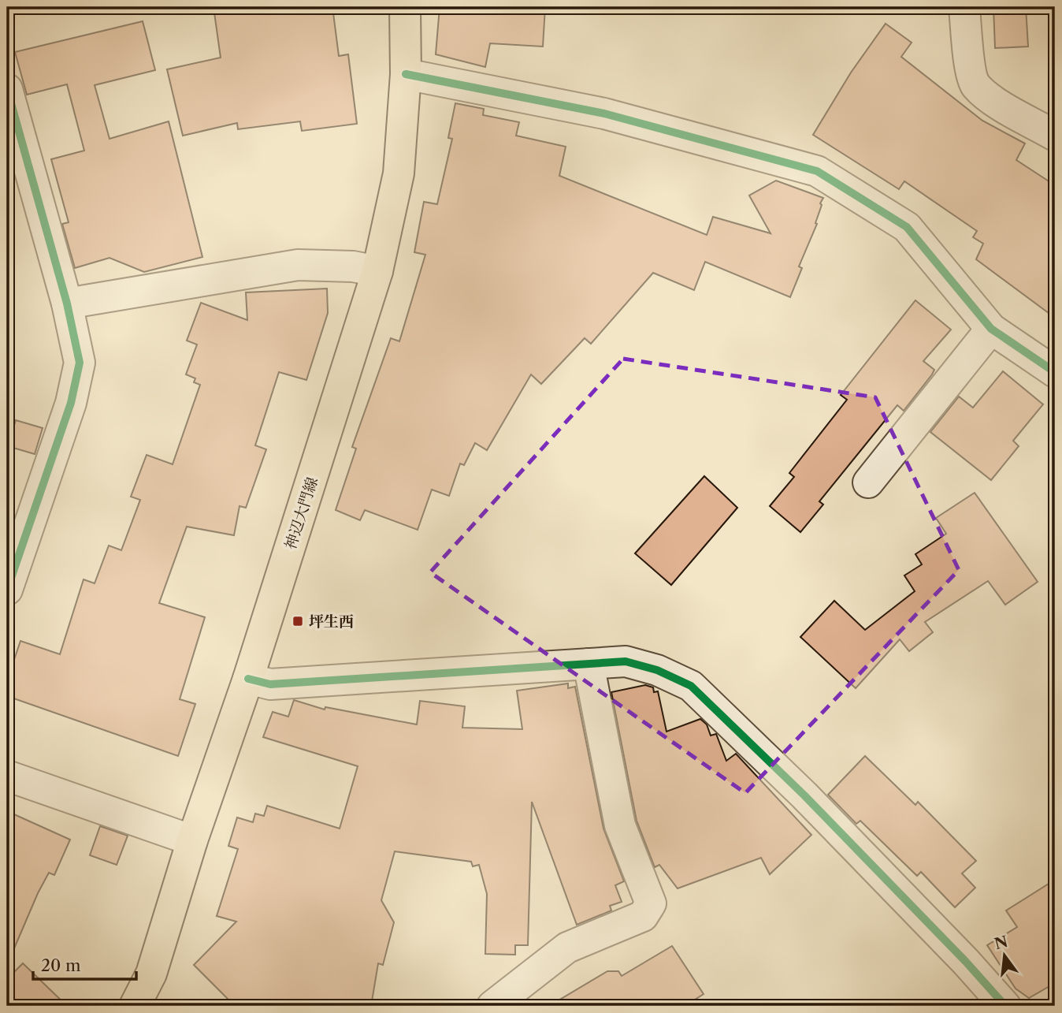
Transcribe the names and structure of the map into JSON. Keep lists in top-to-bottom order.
{
  "streets": {
    "main road": ["神辺大門線"]
  },
  "places": {
    "transit": ["坪生西"]
  },
  "scale_bar": "20 m",
  "north": "top"
}
